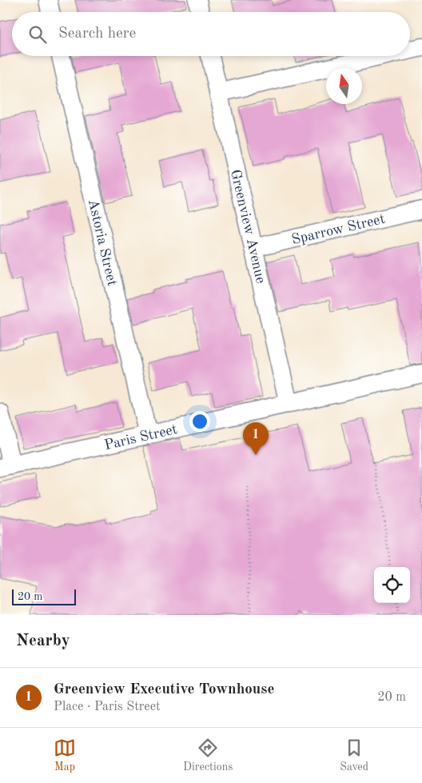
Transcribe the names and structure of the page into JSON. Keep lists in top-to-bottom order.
{
  "streets": {
    "street": [
      "Greenview Avenue",
      "Sparrow Street",
      "Astoria Street",
      "Paris Street"
    ]
  },
  "crossings": [
    ["Greenview Avenue", "Sparrow Street"],
    ["Greenview Avenue", "Paris Street"],
    ["Astoria Street", "Paris Street"]
  ],
  "scale_bar": "20 m",
  "north": "top",
  "page": {
    "search": "Search here",
    "pins": "1",
    "scale": "20 m",
    "heading": "Nearby",
    "list": [
      {
        "mark": "1",
        "name": "Greenview Executive Townhouse",
        "note": "Place · Paris Street",
        "value": "20 m"
      }
    ],
    "nav": ["Map", "Directions", "Saved"]
  }
}
